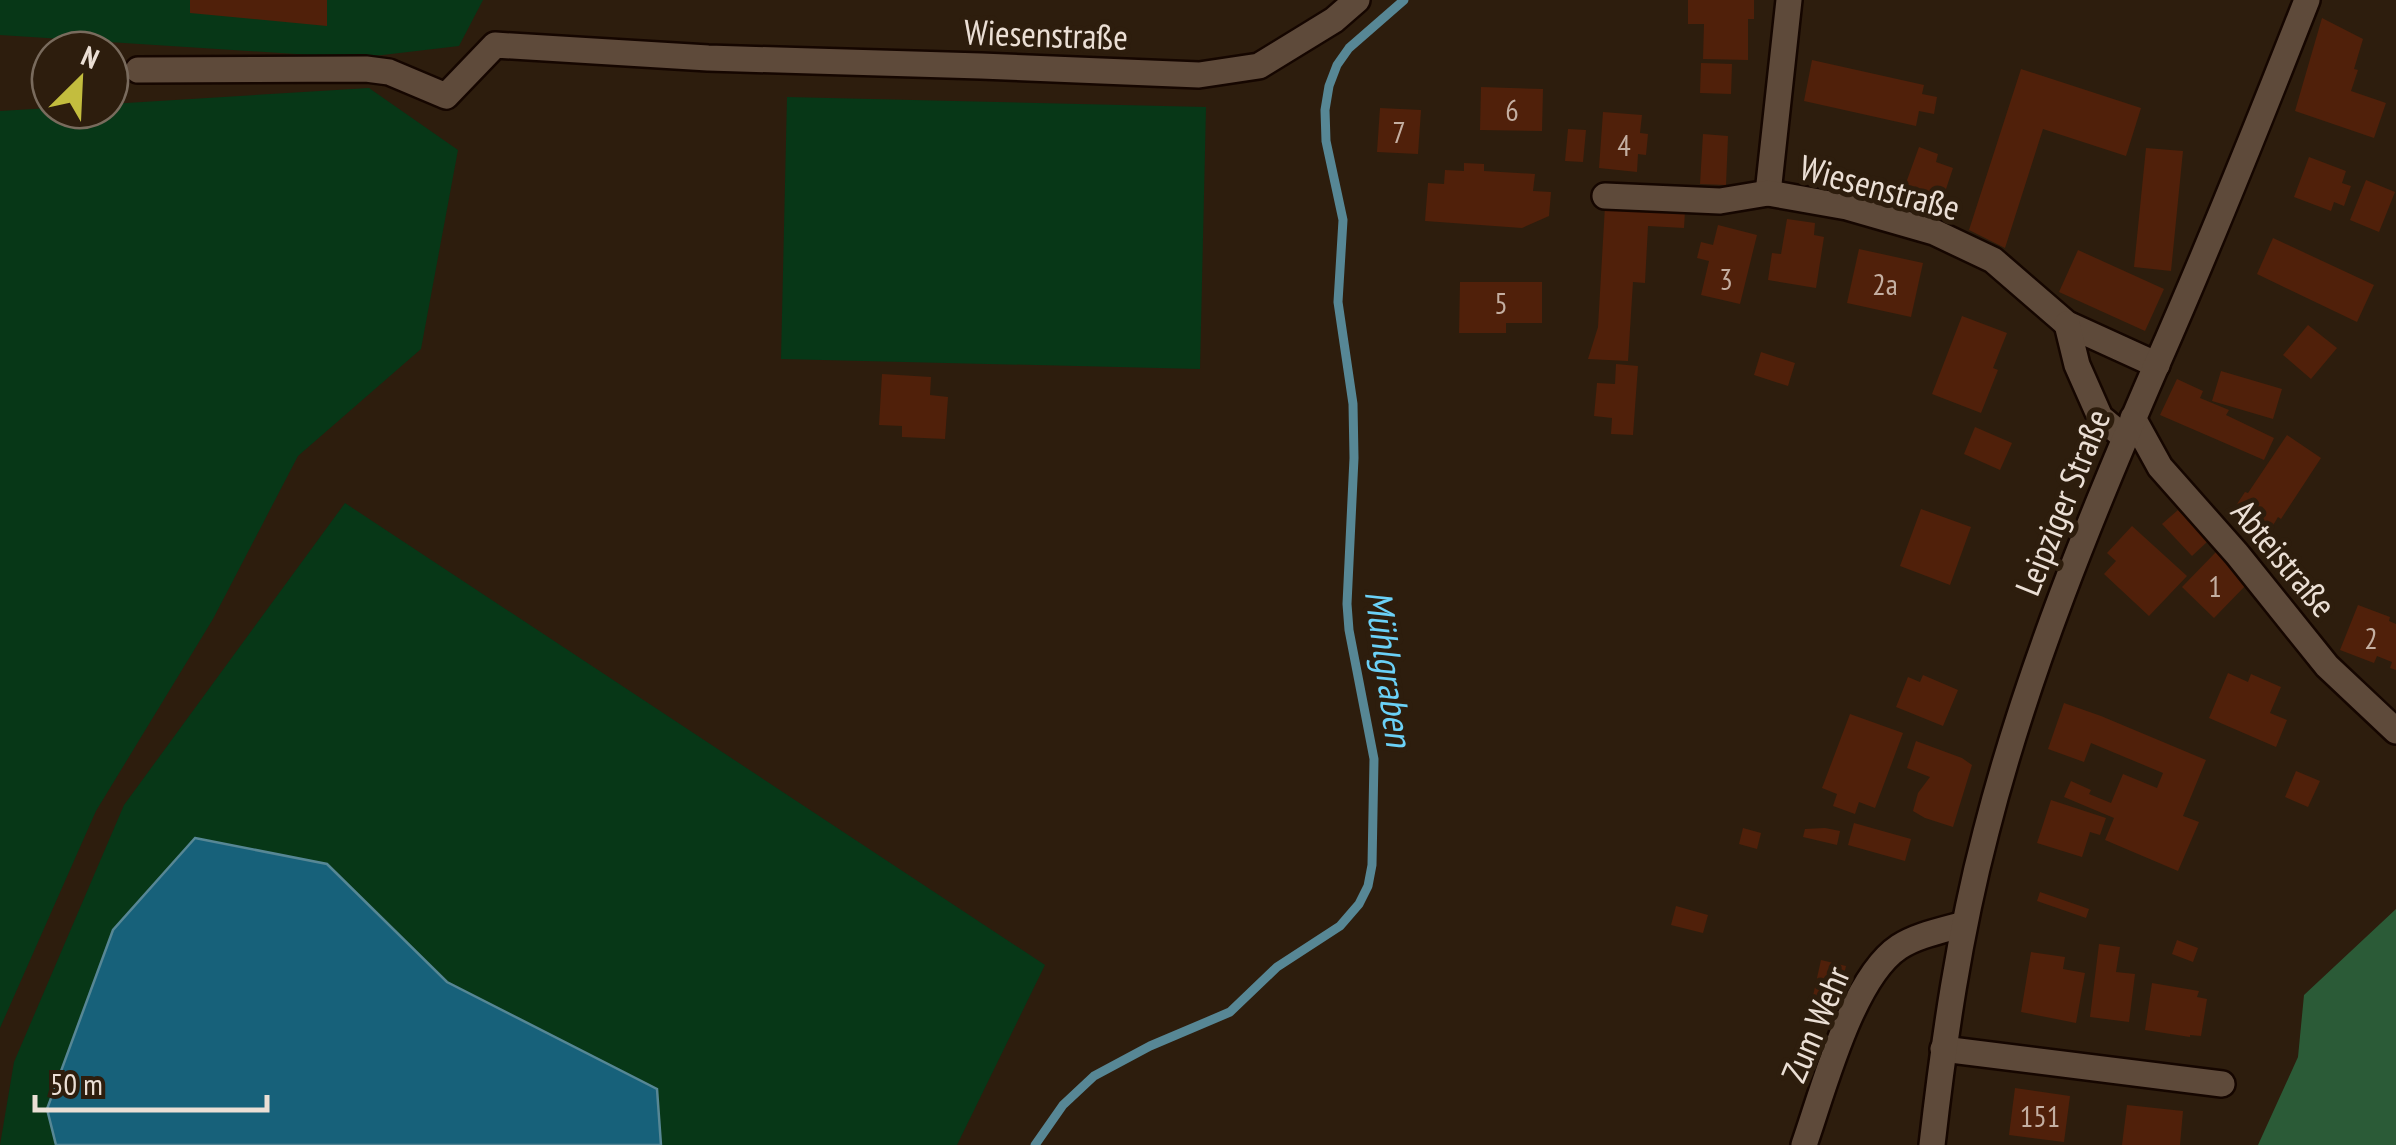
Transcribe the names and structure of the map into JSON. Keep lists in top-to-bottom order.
{
  "streets": {
    "street": [
      "Wiesenstraße",
      "Leipziger Straße",
      "Abteistraße",
      "Zum Wehr"
    ]
  },
  "crossings": [
    ["Wiesenstraße", "Leipziger Straße"],
    ["Leipziger Straße", "Abteistraße"],
    ["Leipziger Straße", "Zum Wehr"]
  ],
  "water": ["Mühlgraben"],
  "house_numbers": [
    "6",
    "7",
    "4",
    "3",
    "2a",
    "5",
    "1",
    "2",
    "151"
  ],
  "scale_bar": "50 m",
  "north": "top right"
}
